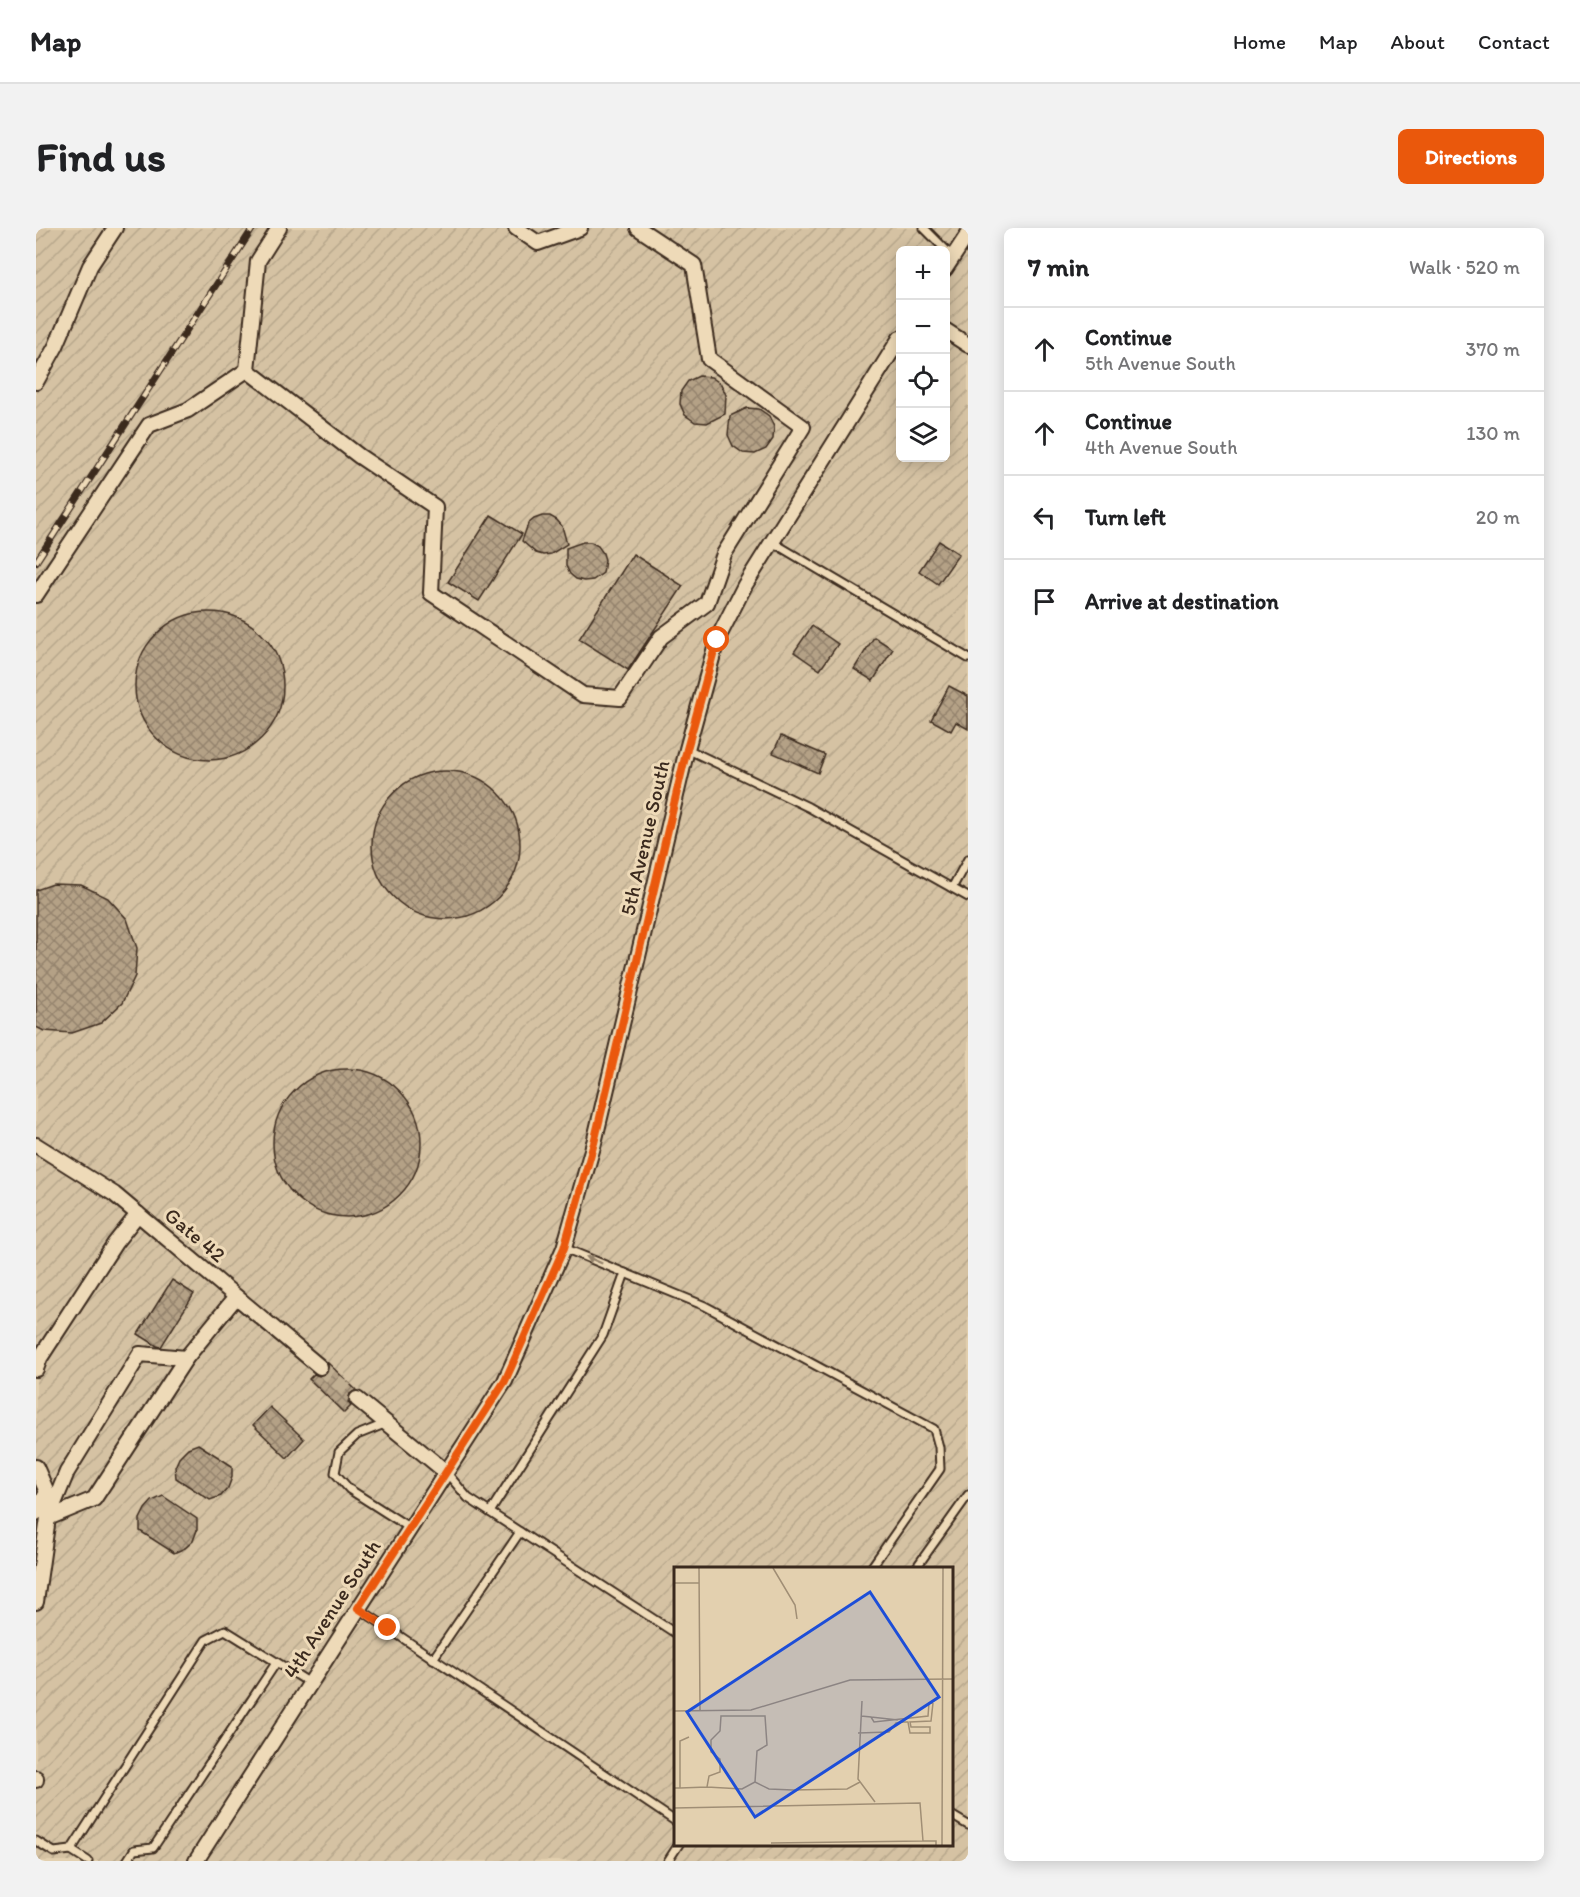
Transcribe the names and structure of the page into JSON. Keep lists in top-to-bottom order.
{
  "streets": {
    "street": ["5th Avenue South", "Gate 42", "4th Avenue South"]
  },
  "crossings": [
    ["5th Avenue South", "4th Avenue South"]
  ],
  "page": {
    "header": "Map",
    "nav": [
      "Home",
      "Map",
      "About",
      "Contact"
    ],
    "buttons": "Directions",
    "title": "Find us",
    "heading": ["7 min", "Walk · 520 m"],
    "map_buttons": ["+", "−"],
    "list": [
      ["Continue", "5th Avenue South", "370 m"],
      ["Continue", "4th Avenue South", "130 m"],
      ["Turn left", "20 m"],
      "Arrive at destination"
    ]
  }
}
